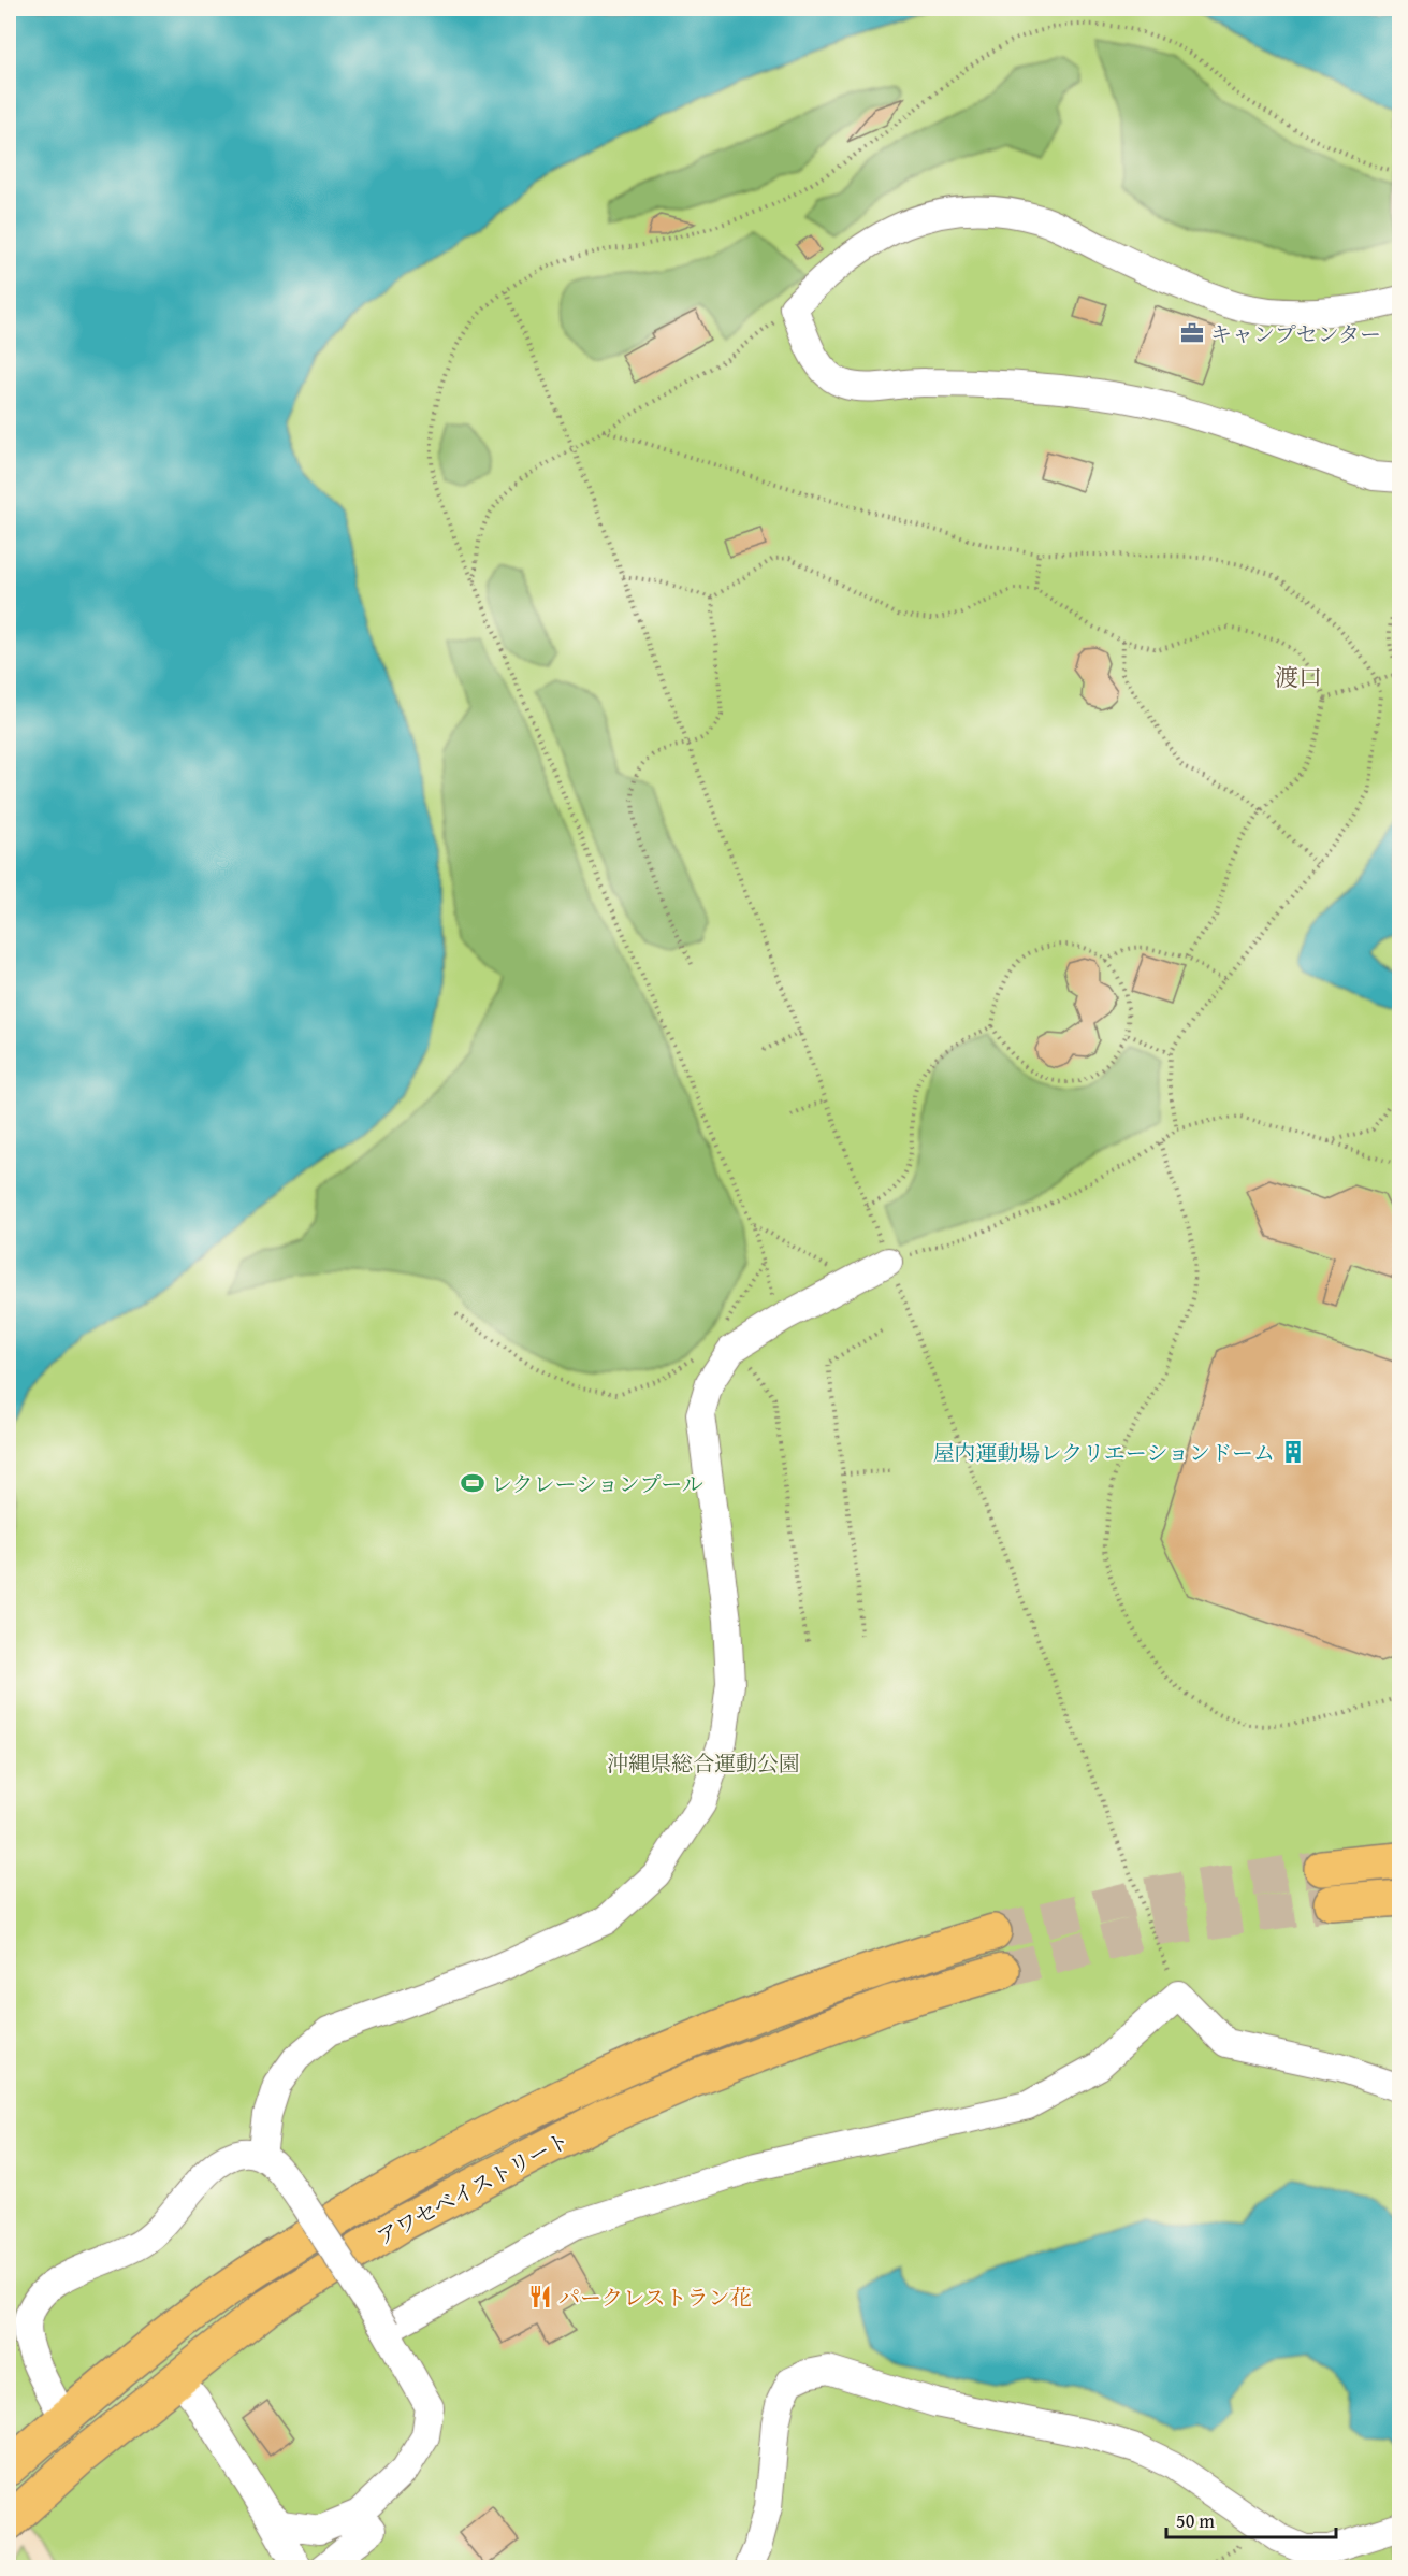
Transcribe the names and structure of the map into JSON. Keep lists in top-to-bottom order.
{
  "streets": {
    "main road": ["アワセベイストリート"]
  },
  "districts": ["渡口"],
  "parks": ["沖縄県総合運動公園"],
  "places": {
    "office": ["キャンプセンター"],
    "building": ["屋内運動場レクリエーションドーム"],
    "sports": ["レクレーションプール"],
    "restaurant": ["パークレストラン花"]
  },
  "scale_bar": "50 m"
}
